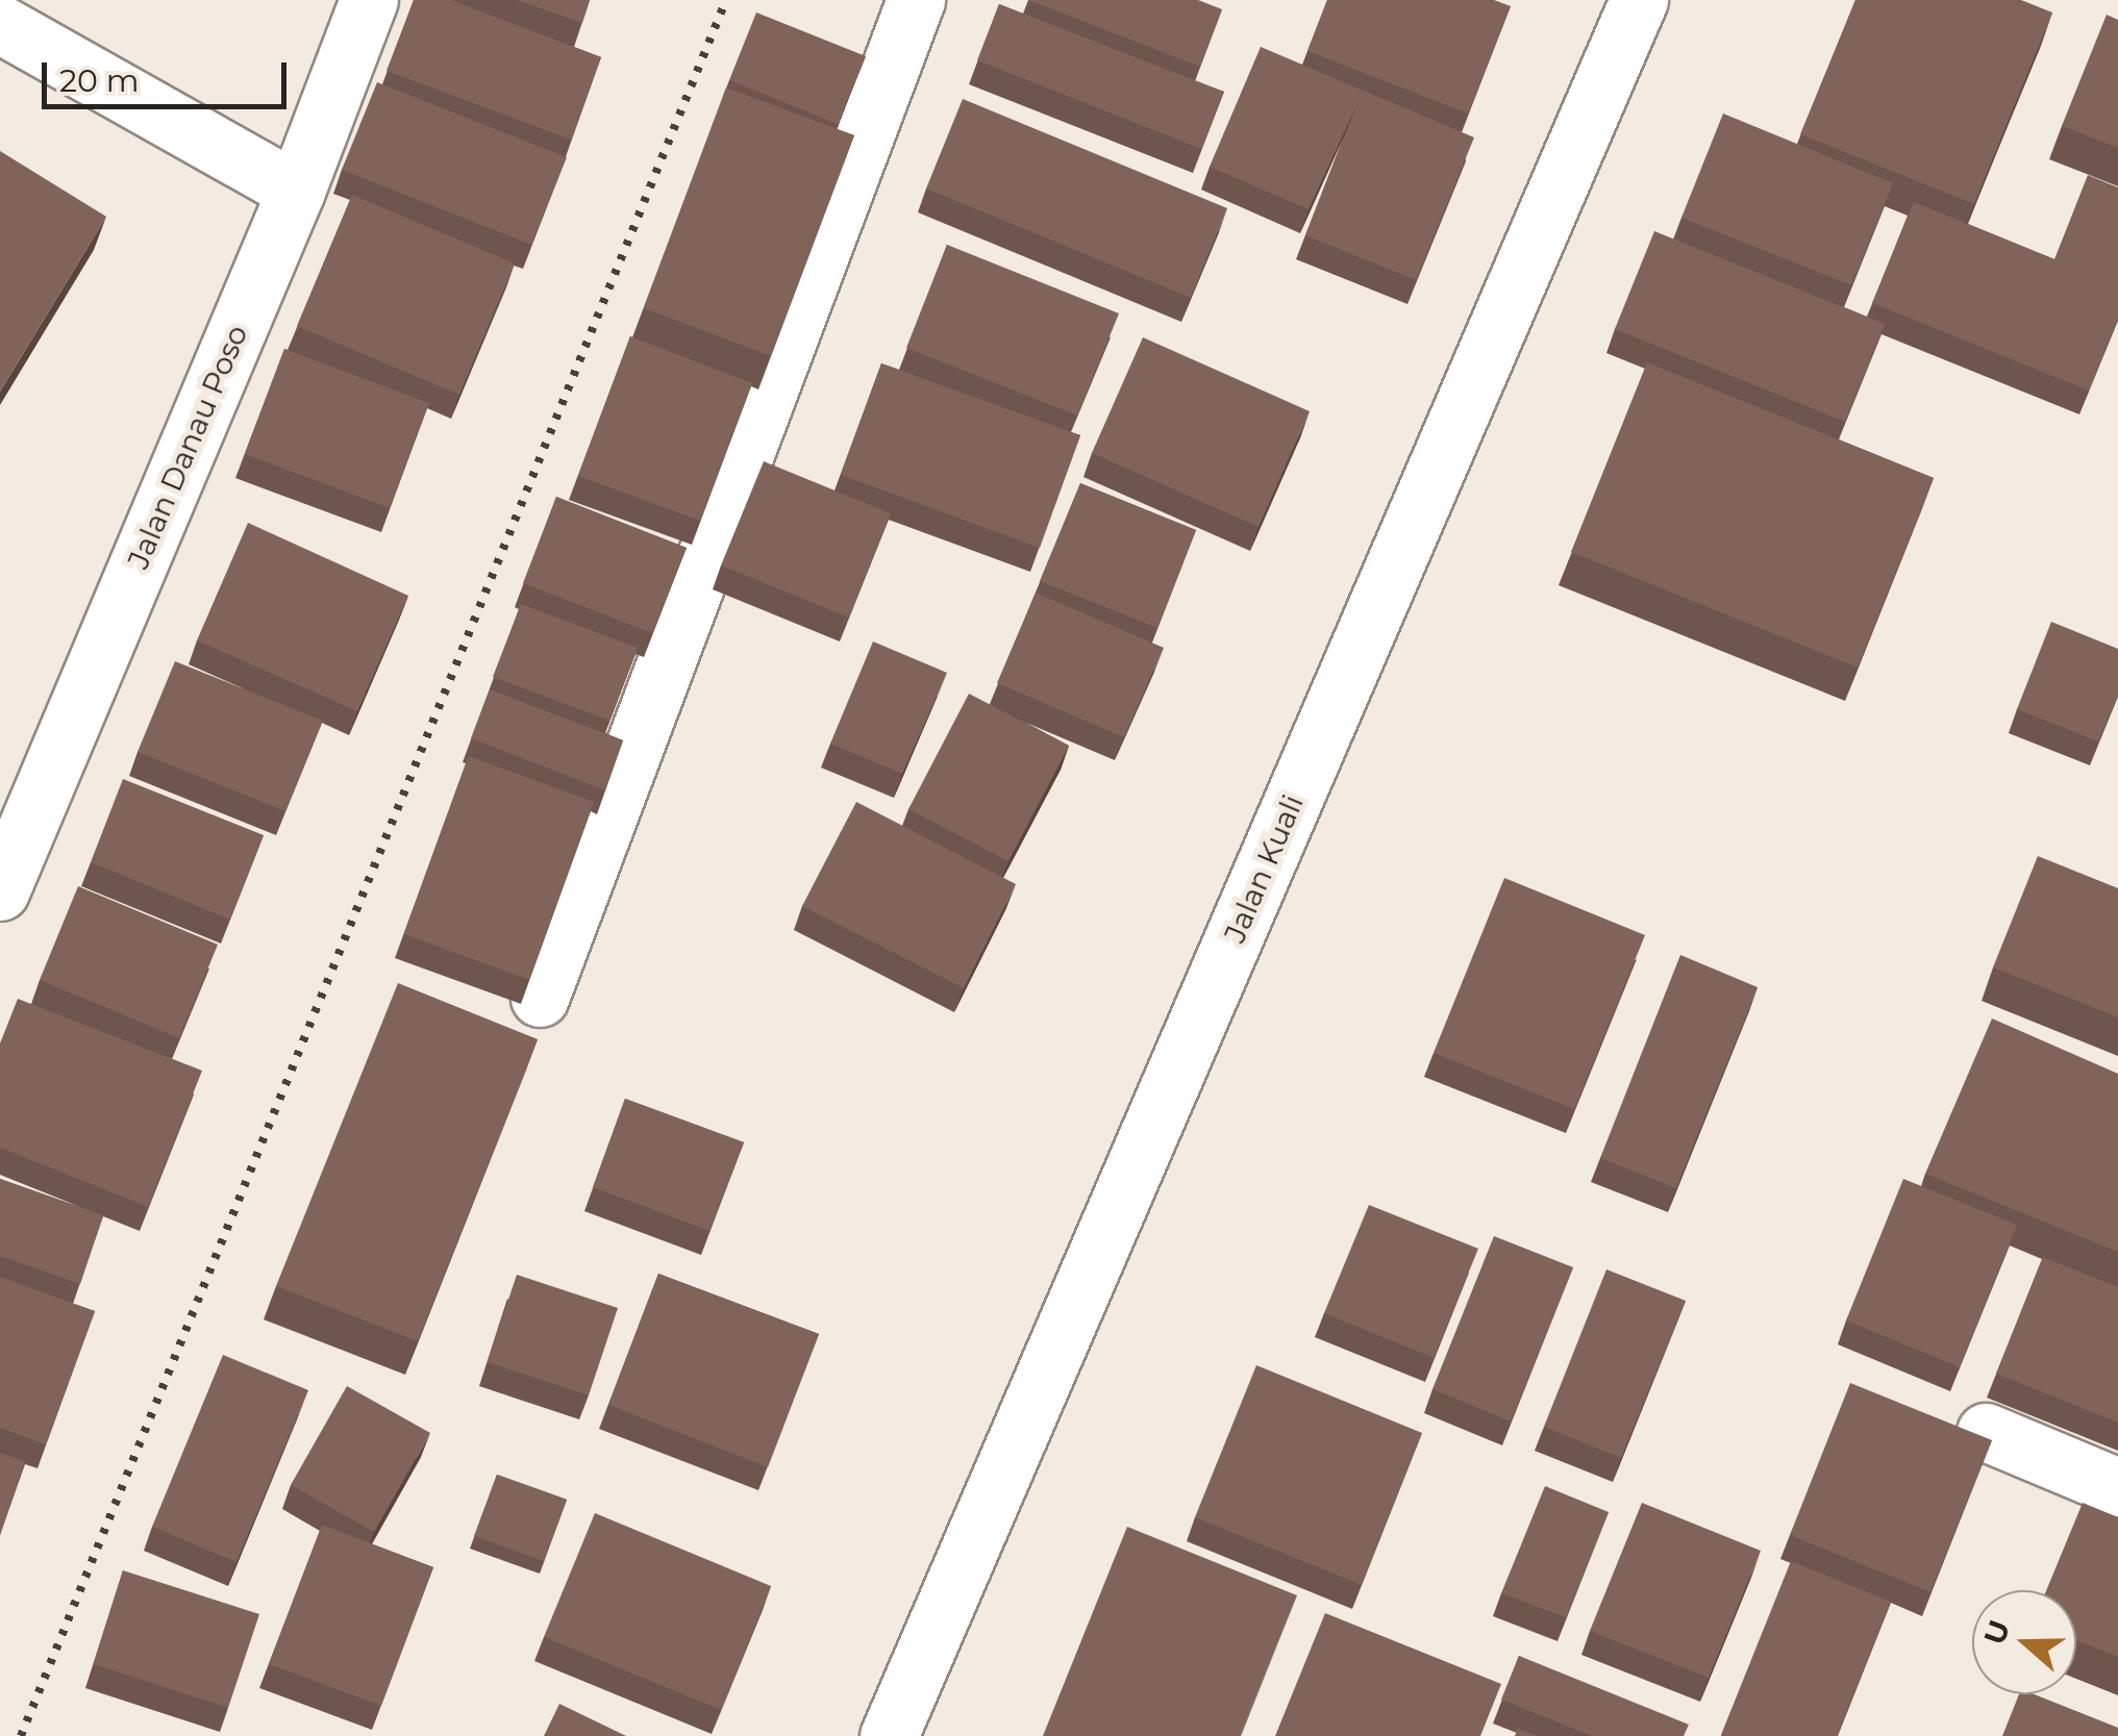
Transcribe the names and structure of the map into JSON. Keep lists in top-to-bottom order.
{
  "streets": {
    "street": ["Jalan Danau Poso", "Jalan Kuali"]
  },
  "scale_bar": "20 m",
  "north": "left"
}
